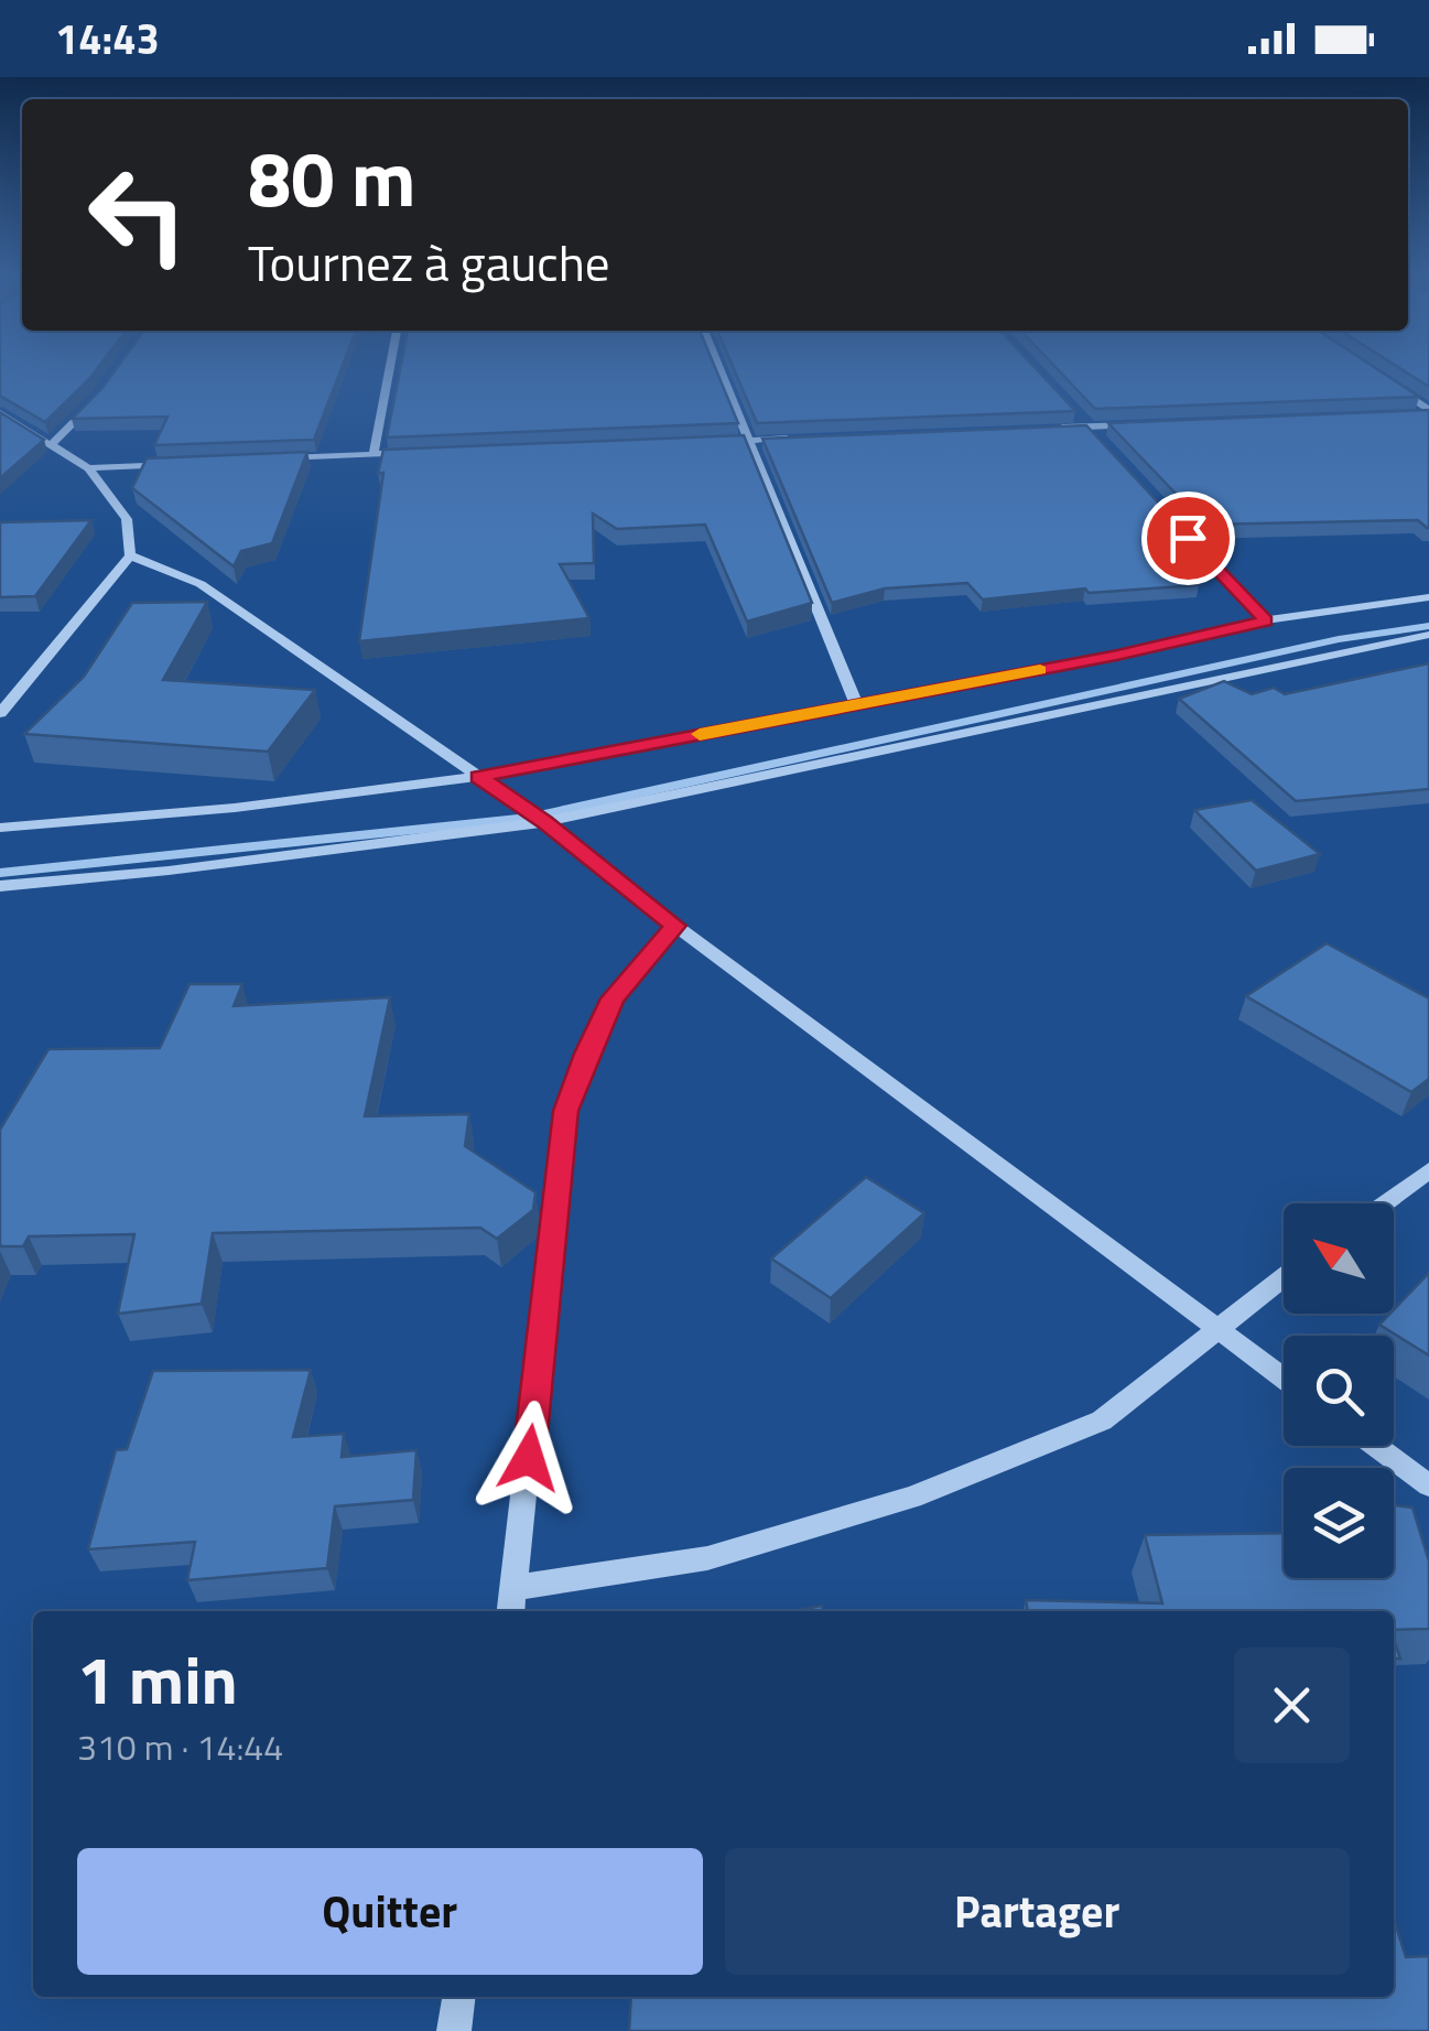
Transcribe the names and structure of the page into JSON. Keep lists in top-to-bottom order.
{
  "north": "top left",
  "page": {
    "status": "14:43",
    "turn": ["80 m", "Tournez à gauche"],
    "heading": ["1 min", "310 m · 14:44"],
    "buttons": ["Quitter", "Partager"]
  }
}
